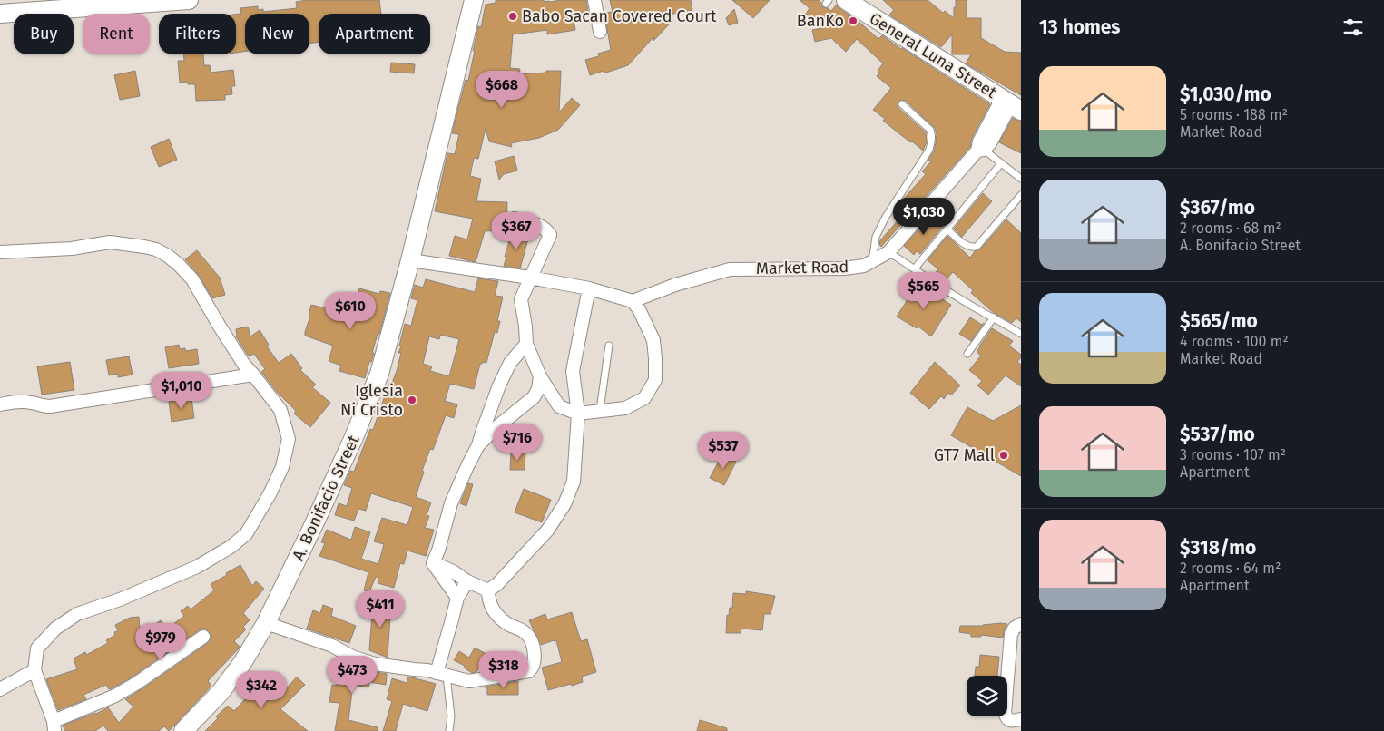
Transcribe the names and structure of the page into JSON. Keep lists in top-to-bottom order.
{
  "streets": {
    "street": ["General Luna Street", "Market Road", "A. Bonifacio Street"]
  },
  "crossings": [
    ["General Luna Street", "Market Road"]
  ],
  "places": [
    "Babo Sacan Covered Court",
    "BanKo",
    "Iglesia Ni Cristo",
    "GT7 Mall"
  ],
  "page": {
    "heading": "13 homes",
    "chip": [
      "Buy",
      "Rent",
      "Filters",
      "New",
      "Apartment"
    ],
    "list": [
      {
        "name": "$1,030/mo",
        "note": "5 rooms · 188 m² · Market Road"
      },
      {
        "name": "$367/mo",
        "note": "2 rooms · 68 m² · A. Bonifacio Street"
      },
      {
        "name": "$565/mo",
        "note": "4 rooms · 100 m² · Market Road"
      },
      {
        "name": "$537/mo",
        "note": "3 rooms · 107 m² · Apartment"
      },
      {
        "name": "$318/mo",
        "note": "2 rooms · 64 m² · Apartment"
      }
    ],
    "price": [
      "$668",
      "$1,030",
      "$367",
      "$565",
      "$610",
      "$1,010",
      "$716",
      "$537",
      "$411",
      "$979",
      "$318",
      "$473",
      "$342"
    ]
  }
}
